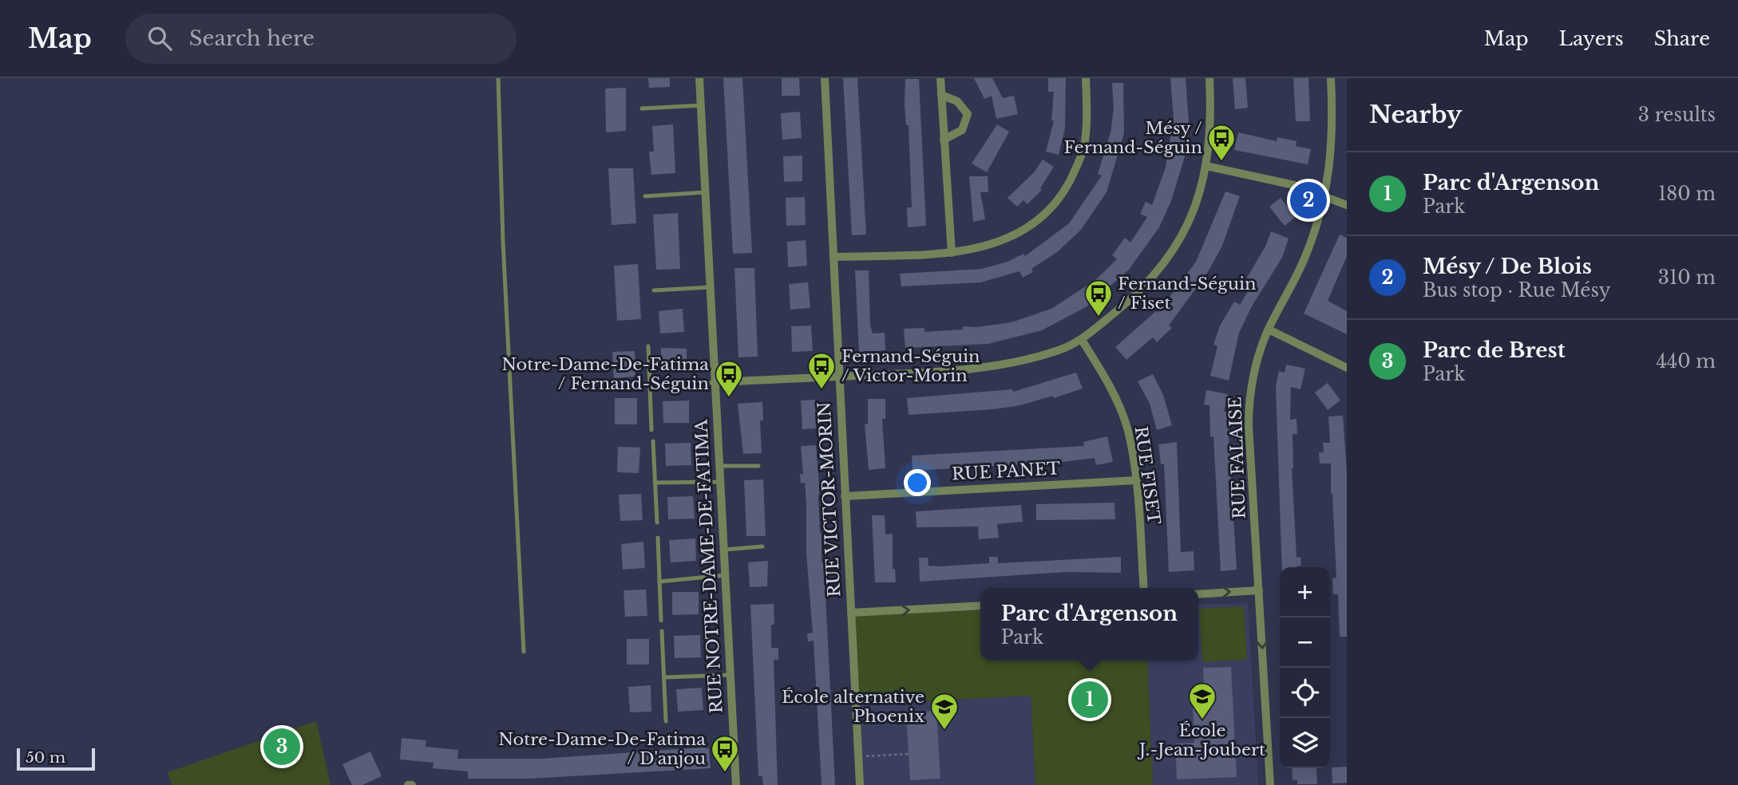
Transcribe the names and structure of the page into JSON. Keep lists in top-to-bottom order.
{
  "streets": {
    "street": [
      "RUE FALAISE",
      "RUE PANET",
      "RUE FISET",
      "RUE VICTOR-MORIN",
      "RUE NOTRE-DAME-DE-FATIMA"
    ]
  },
  "crossings": [
    ["RUE PANET", "RUE FISET"],
    ["RUE PANET", "RUE VICTOR-MORIN"]
  ],
  "places": {
    "bus stop": [
      "Mésy / Fernand-Séguin",
      "Fernand-Séguin / Fiset",
      "Fernand-Séguin / Victor-Morin",
      "Notre-Dame-De-Fatima / Fernand-Séguin",
      "Notre-Dame-De-Fatima / D'anjou"
    ],
    "school or university": ["École J.-Jean-Joubert", "École alternative Phoenix"]
  },
  "scale_bar": "50 m",
  "page": {
    "header": "Map",
    "search": "Search here",
    "nav": ["Map", "Layers", "Share"],
    "heading": ["Nearby", "3 results"],
    "list": [
      {
        "mark": "1",
        "name": "Parc d'Argenson",
        "note": "Park",
        "value": "180 m"
      },
      {
        "mark": "2",
        "name": "Mésy / De Blois",
        "note": "Bus stop · Rue Mésy",
        "value": "310 m"
      },
      {
        "mark": "3",
        "name": "Parc de Brest",
        "note": "Park",
        "value": "440 m"
      }
    ],
    "pins": ["2", "1", "3"],
    "map_buttons": ["+", "−"],
    "popup": ["Parc d'Argenson", "Park"],
    "scale": "50 m"
  }
}
